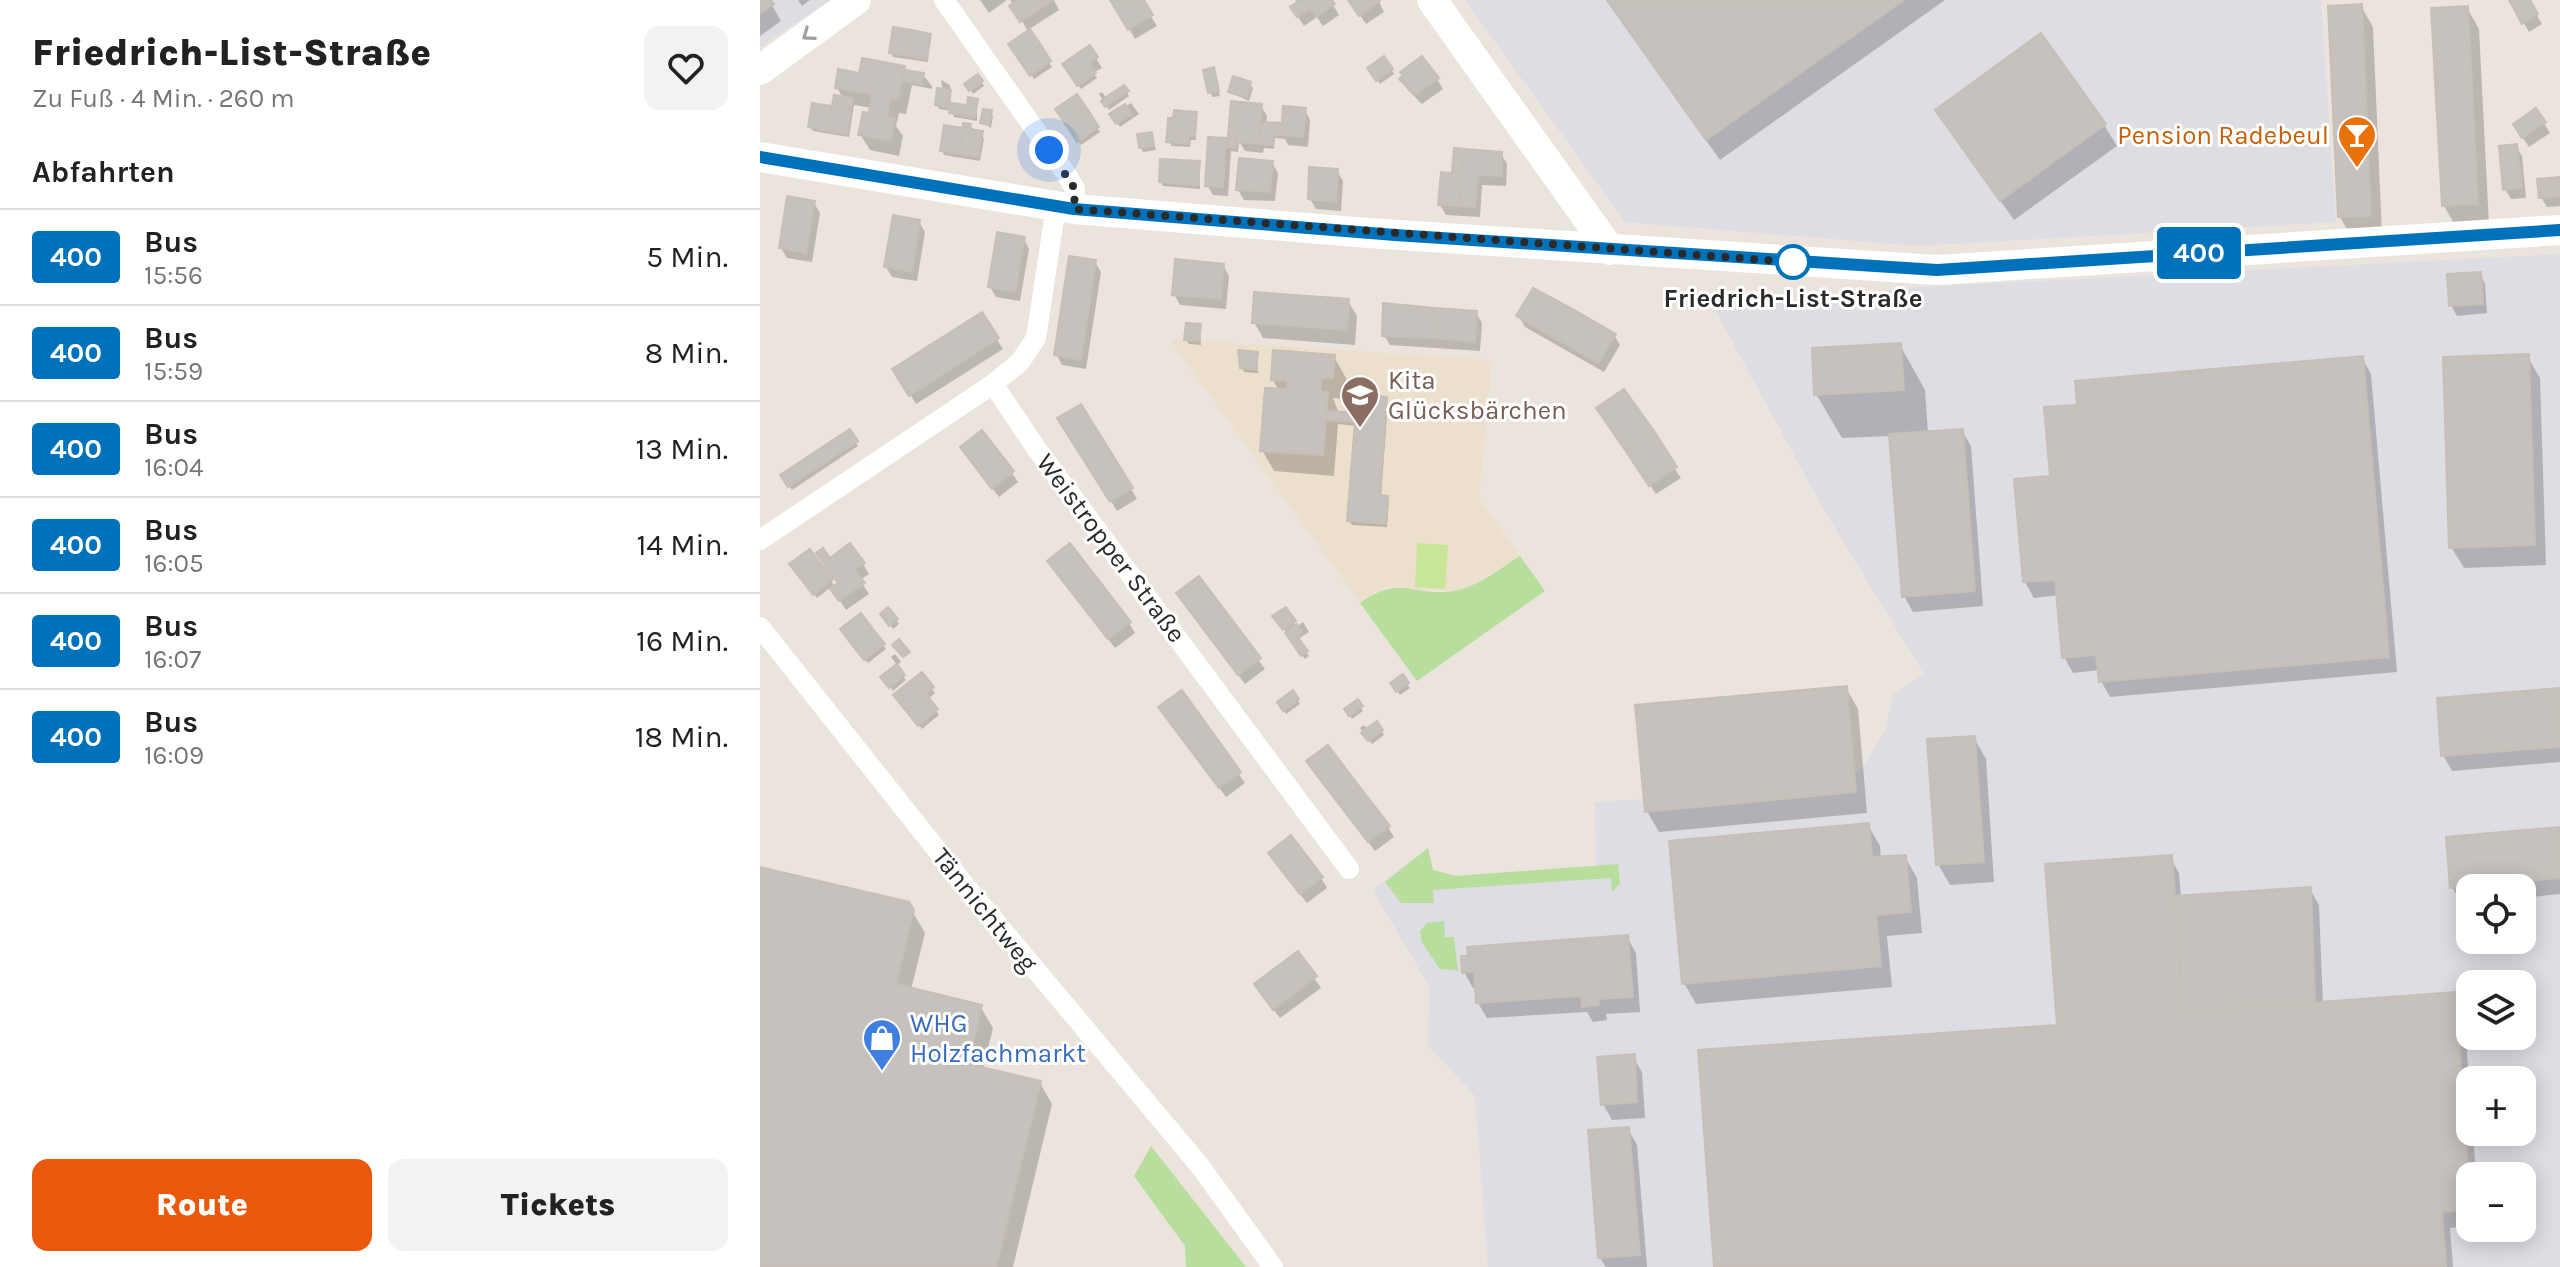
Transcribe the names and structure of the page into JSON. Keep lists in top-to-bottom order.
{
  "streets": {
    "street": ["Weistropper Straße", "Tännichtweg"]
  },
  "places": {
    "bar": ["Pension Radebeul"],
    "other": ["Friedrich-List-Straße"],
    "school or university": ["Kita Glücksbärchen"],
    "shop": ["WHG Holzfachmarkt"]
  },
  "lines": ["bus line 400"],
  "page": {
    "heading": [
      ["Friedrich-List-Straße", "Zu Fuß · 4 Min. · 260 m"],
      "Abfahrten"
    ],
    "on_map": "400",
    "list": [
      {
        "mark": "400",
        "name": "Bus",
        "note": "15:56",
        "value": "5 Min."
      },
      {
        "mark": "400",
        "name": "Bus",
        "note": "15:59",
        "value": "8 Min."
      },
      {
        "mark": "400",
        "name": "Bus",
        "note": "16:04",
        "value": "13 Min."
      },
      {
        "mark": "400",
        "name": "Bus",
        "note": "16:05",
        "value": "14 Min."
      },
      {
        "mark": "400",
        "name": "Bus",
        "note": "16:07",
        "value": "16 Min."
      },
      {
        "mark": "400",
        "name": "Bus",
        "note": "16:09",
        "value": "18 Min."
      }
    ],
    "map_buttons": ["+", "−"],
    "buttons": ["Route", "Tickets"]
  }
}
